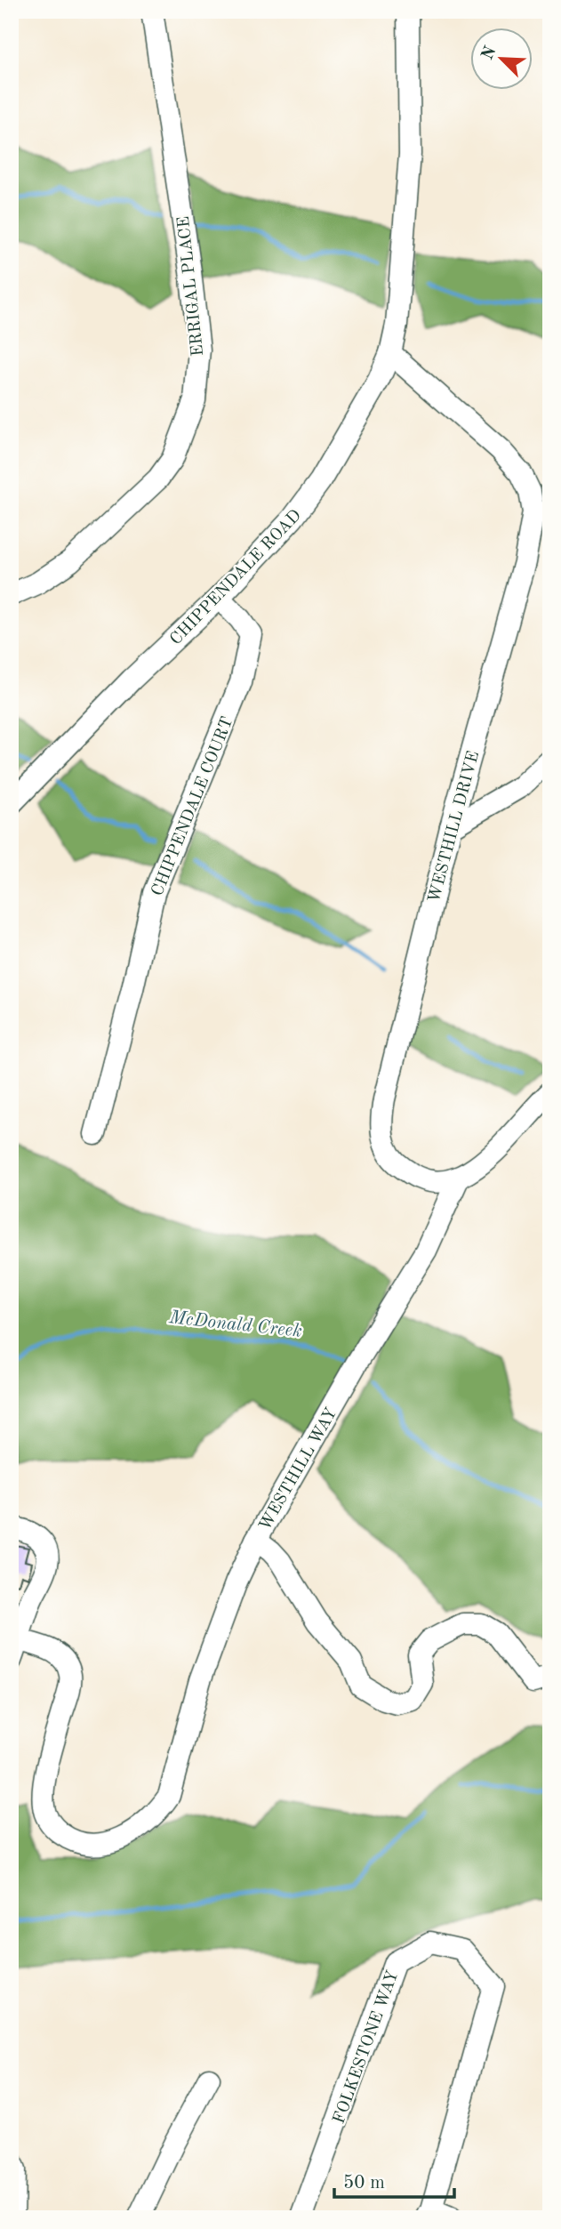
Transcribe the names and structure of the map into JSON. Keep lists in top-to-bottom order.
{
  "streets": {
    "street": [
      "ERRIGAL PLACE",
      "CHIPPENDALE ROAD",
      "CHIPPENDALE COURT",
      "WESTHILL DRIVE",
      "WESTHILL WAY",
      "FOLKESTONE WAY"
    ]
  },
  "crossings": [
    ["CHIPPENDALE ROAD", "CHIPPENDALE COURT"],
    ["CHIPPENDALE ROAD", "WESTHILL DRIVE"],
    ["WESTHILL DRIVE", "WESTHILL WAY"]
  ],
  "water": ["McDonald Creek"],
  "scale_bar": "50 m",
  "north": "top left"
}
